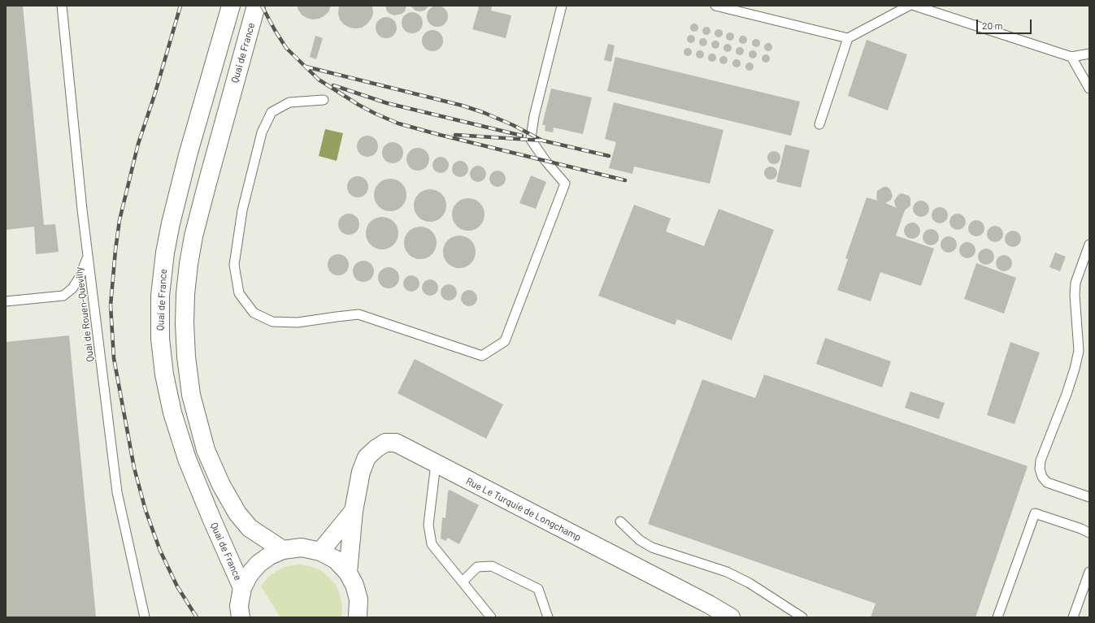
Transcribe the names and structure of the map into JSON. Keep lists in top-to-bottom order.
{
  "streets": {
    "main road": ["Quai de France", "Rue Le Turquié de Longchamp"],
    "lane": ["Quai de Rouen-Quevilly"]
  },
  "scale_bar": "20 m"
}
